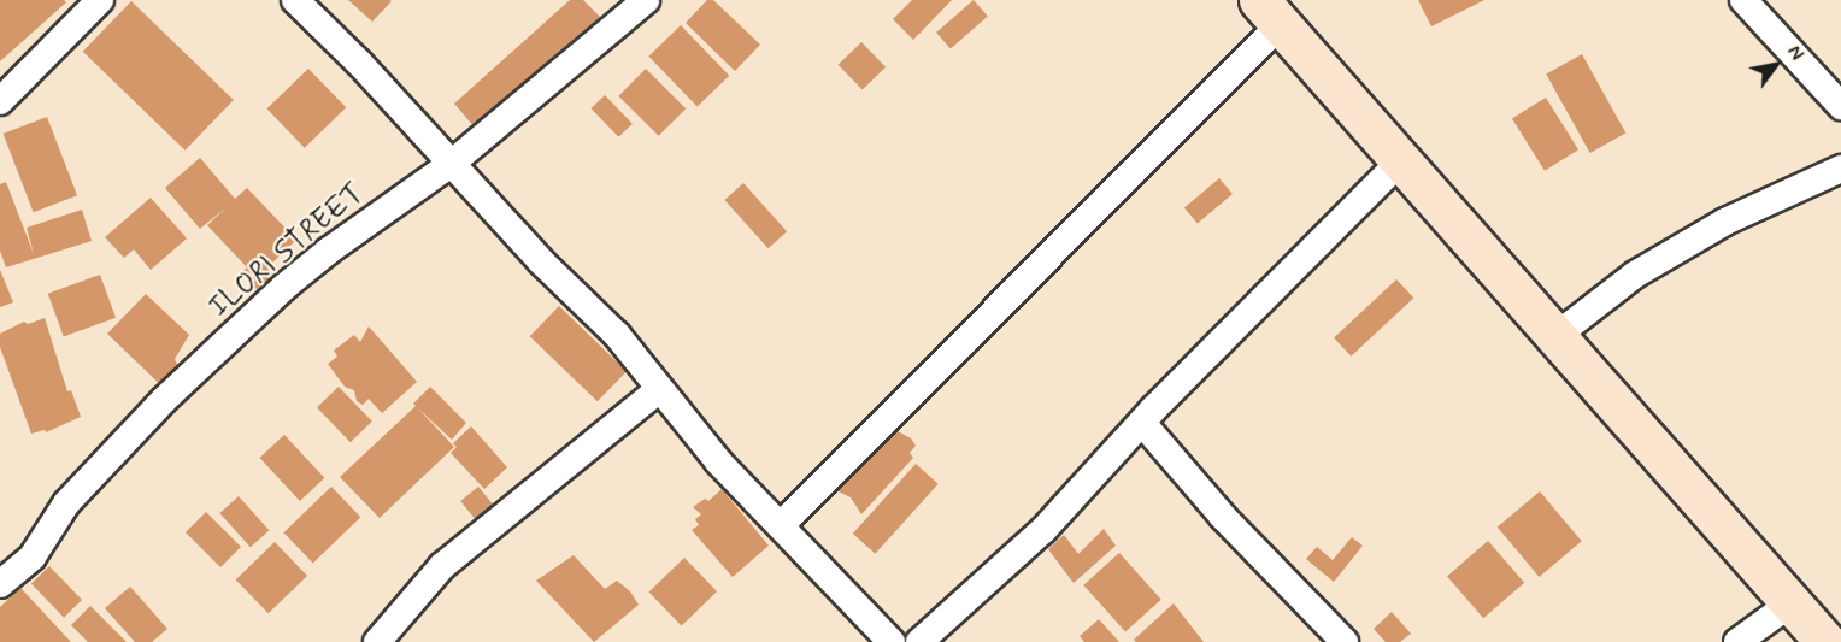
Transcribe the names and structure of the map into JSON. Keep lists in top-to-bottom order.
{
  "streets": {
    "street": ["ILORI STREET"]
  },
  "north": "top right"
}
